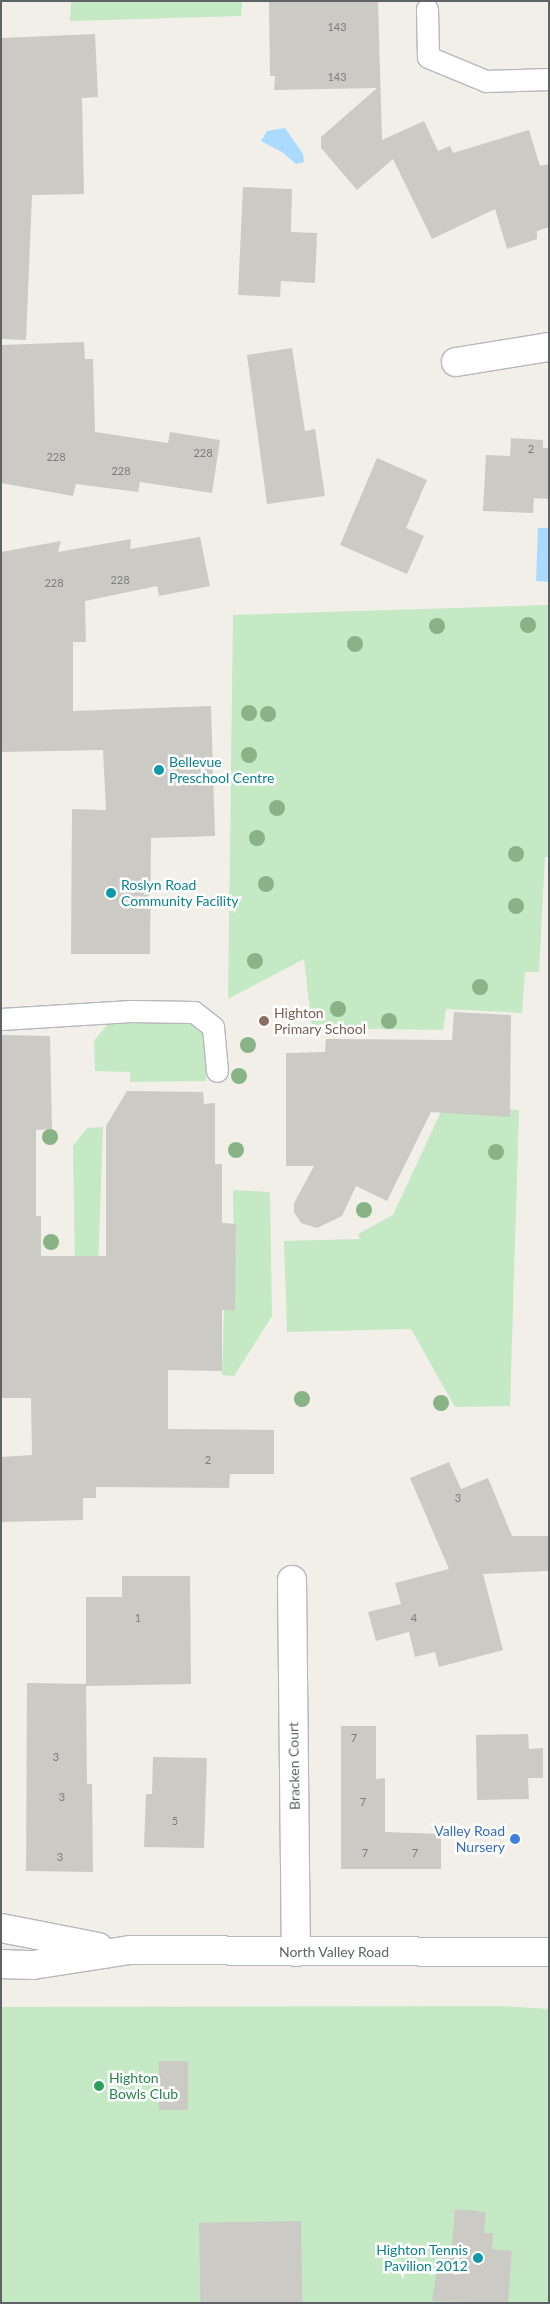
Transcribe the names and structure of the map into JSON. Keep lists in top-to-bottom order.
{
  "streets": {
    "main road": ["Bracken Court", "North Valley Road"]
  },
  "crossings": [
    ["Bracken Court", "North Valley Road"]
  ],
  "places": [
    "Bellevue Preschool Centre",
    "Roslyn Road Community Facility",
    "Highton Primary School",
    "Valley Road Nursery",
    "Highton Bowls Club",
    "Highton Tennis Pavilion 2012"
  ],
  "house_numbers": [
    "143",
    "143",
    "2",
    "228",
    "228",
    "228",
    "228",
    "228",
    "2",
    "3",
    "1",
    "4",
    "7",
    "3",
    "3",
    "7",
    "5",
    "7",
    "7",
    "3"
  ]
}
